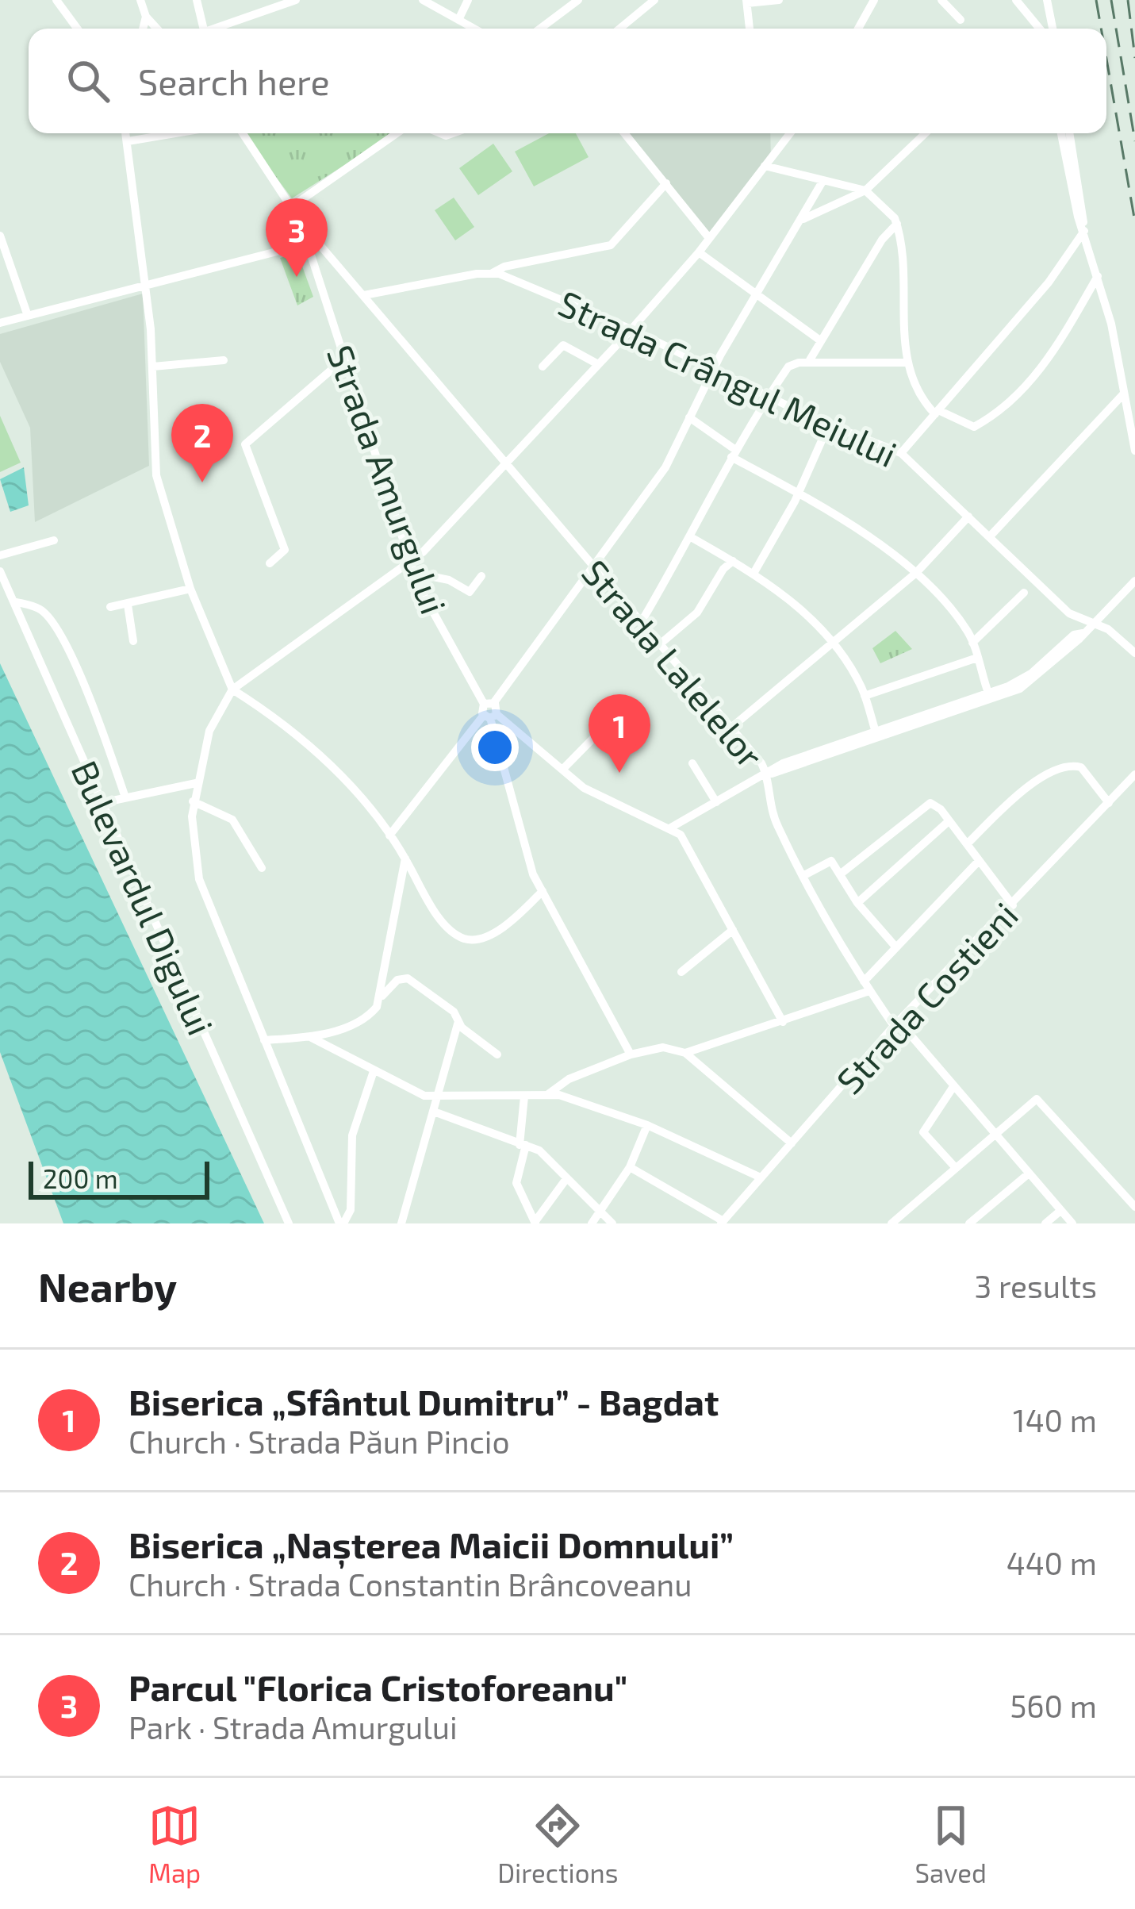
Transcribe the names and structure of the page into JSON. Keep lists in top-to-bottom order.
{
  "streets": {
    "street": [
      "Strada Crângul Meiului",
      "Strada Amurgului",
      "Strada Lalelelor",
      "Bulevardul Digului",
      "Strada Costieni"
    ]
  },
  "crossings": [
    ["Strada Amurgului", "Strada Lalelelor"],
    ["Strada Lalelelor", "Strada Costieni"]
  ],
  "scale_bar": "200 m",
  "page": {
    "search": "Search here",
    "pins": ["3", "2", "1"],
    "scale": "200 m",
    "heading": ["Nearby", "3 results"],
    "list": [
      {
        "mark": "1",
        "name": "Biserica „Sfântul Dumitru” - Bagdat",
        "note": "Church · Strada Păun Pincio",
        "value": "140 m"
      },
      {
        "mark": "2",
        "name": "Biserica „Nașterea Maicii Domnului”",
        "note": "Church · Strada Constantin Brâncoveanu",
        "value": "440 m"
      },
      {
        "mark": "3",
        "name": "Parcul \"Florica Cristoforeanu\"",
        "note": "Park · Strada Amurgului",
        "value": "560 m"
      }
    ],
    "nav": ["Map", "Directions", "Saved"]
  }
}
